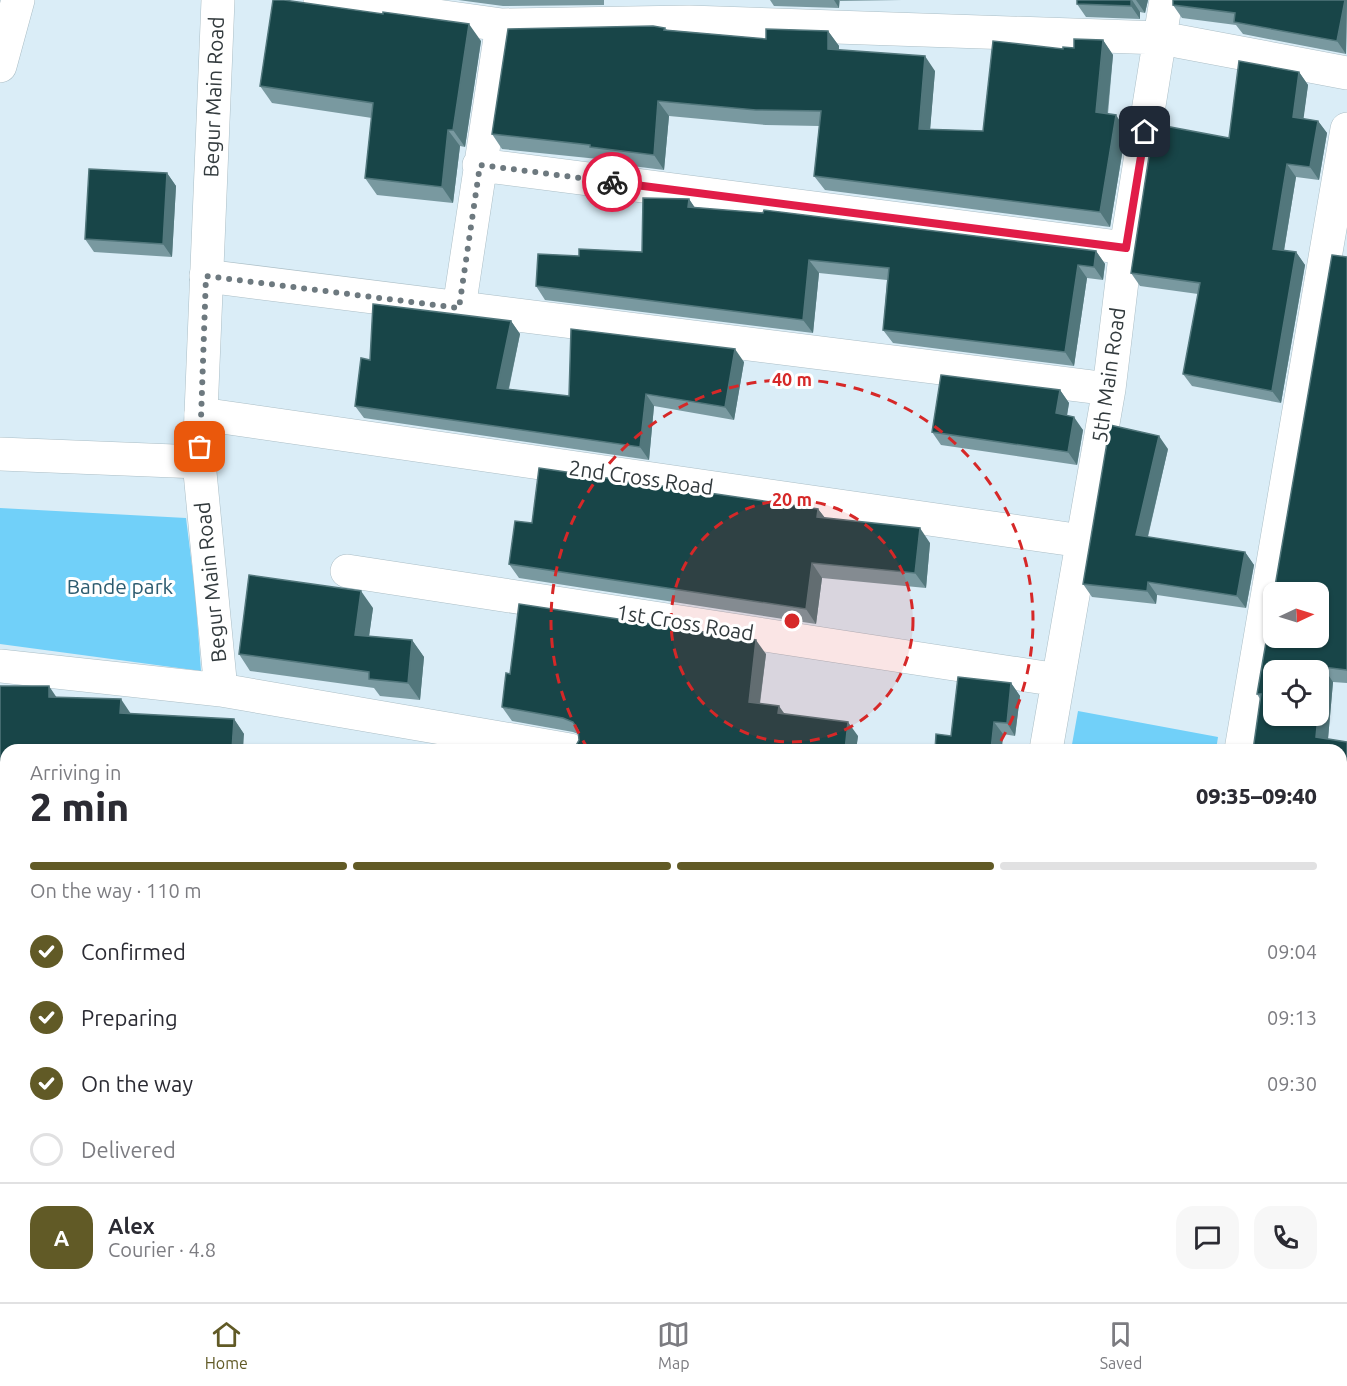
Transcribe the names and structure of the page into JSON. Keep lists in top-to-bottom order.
{
  "streets": {
    "street": [
      "Begur Main Road",
      "5th Main Road",
      "2nd Cross Road",
      "1st Cross Road"
    ]
  },
  "crossings": [
    ["Begur Main Road", "2nd Cross Road"],
    ["5th Main Road", "2nd Cross Road"],
    ["5th Main Road", "1st Cross Road"]
  ],
  "parks": ["Bande park"],
  "north": "right",
  "page": {
    "heading": ["2 min", "Arriving in", "09:35–09:40"],
    "panel": ["Alex", "Courier · 4.8"],
    "bar": "On the way · 110 m",
    "list": [
      ["Confirmed", "09:04"],
      ["Preparing", "09:13"],
      ["On the way", "09:30"],
      "Delivered"
    ],
    "round": "A",
    "tabs": ["Home", "Map", "Saved"]
  },
  "rings": ["40 m", "20 m"]
}
